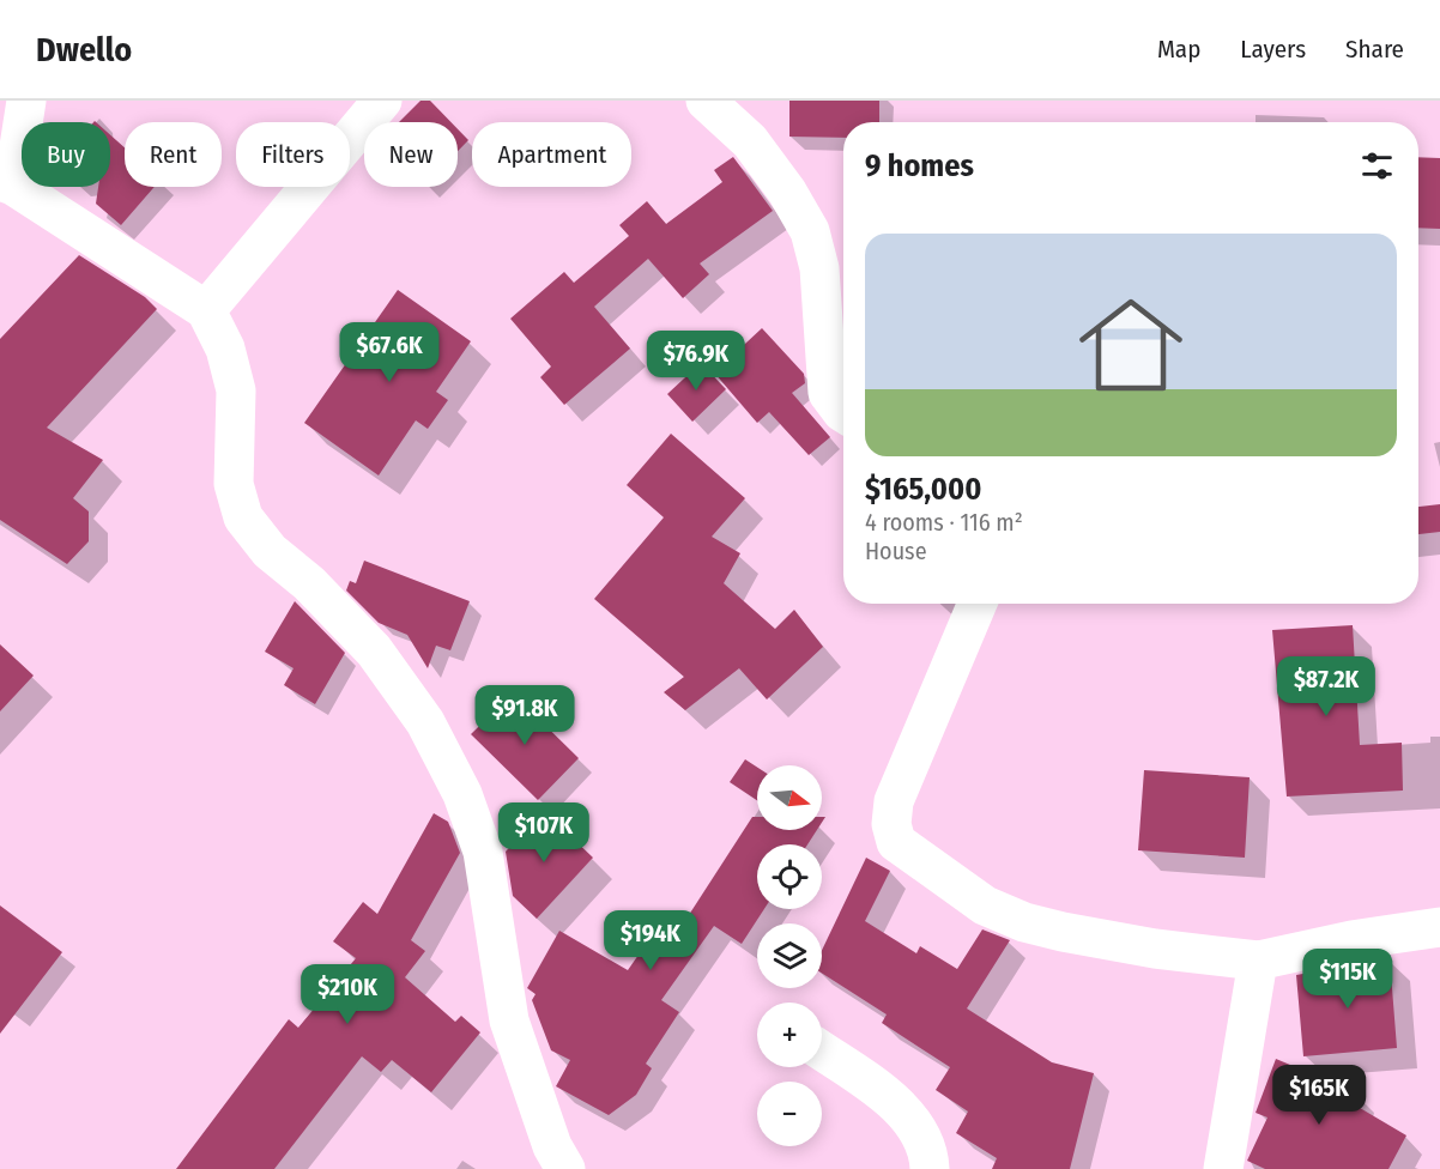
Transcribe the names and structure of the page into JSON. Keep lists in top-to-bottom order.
{
  "north": "right",
  "page": {
    "header": "Dwello",
    "nav": ["Map", "Layers", "Share"],
    "chip": [
      "Buy",
      "Rent",
      "Filters",
      "New",
      "Apartment"
    ],
    "heading": "9 homes",
    "list": [
      {
        "name": "$165,000",
        "note": "4 rooms · 116 m² · House"
      }
    ],
    "price": [
      "$67.6K",
      "$76.9K",
      "$87.2K",
      "$91.8K",
      "$107K",
      "$194K",
      "$115K",
      "$210K",
      "$165K"
    ],
    "map_buttons": ["+", "−"]
  }
}
